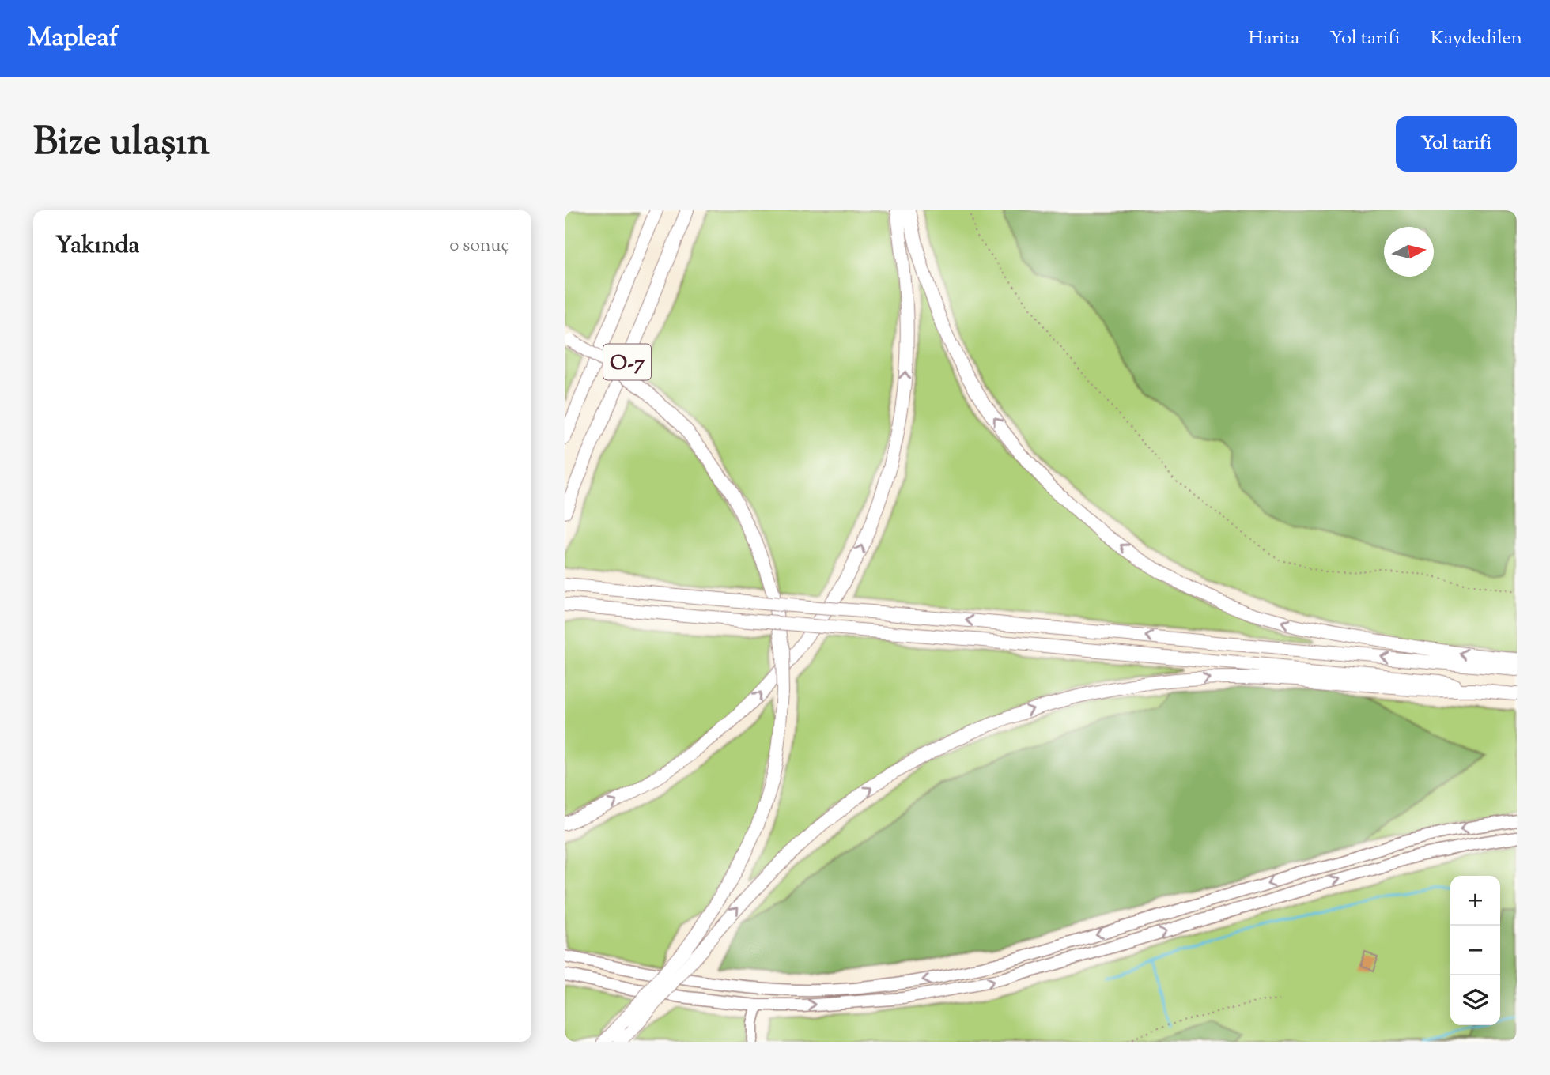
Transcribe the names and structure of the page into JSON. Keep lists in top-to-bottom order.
{
  "streets": {
    "highway": ["O-7"]
  },
  "north": "right",
  "page": {
    "header": "Mapleaf",
    "nav": ["Harita", "Yol tarifi", "Kaydedilen"],
    "title": "Bize ulaşın",
    "buttons": "Yol tarifi",
    "heading": ["Yakında", "0 sonuç"],
    "map_buttons": ["+", "−"]
  }
}
